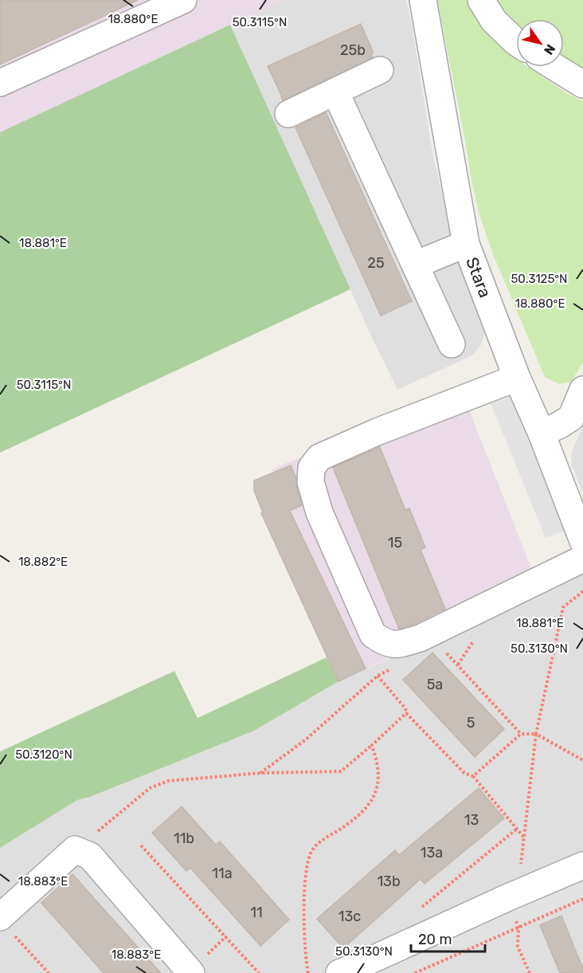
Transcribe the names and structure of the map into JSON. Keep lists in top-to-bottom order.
{
  "streets": {
    "street": ["Stara"]
  },
  "house_numbers": [
    "25b",
    "25",
    "15",
    "5a",
    "5",
    "13",
    "11b",
    "13a",
    "11a",
    "13b",
    "11",
    "13c"
  ],
  "scale_bar": "20 m",
  "north": "bottom right",
  "coordinates": [
    "18.880°E",
    "50.3115°N",
    "18.881°E",
    "50.3125°N",
    "18.882°E",
    "50.3130°N",
    "50.3120°N",
    "18.883°E"
  ]
}
